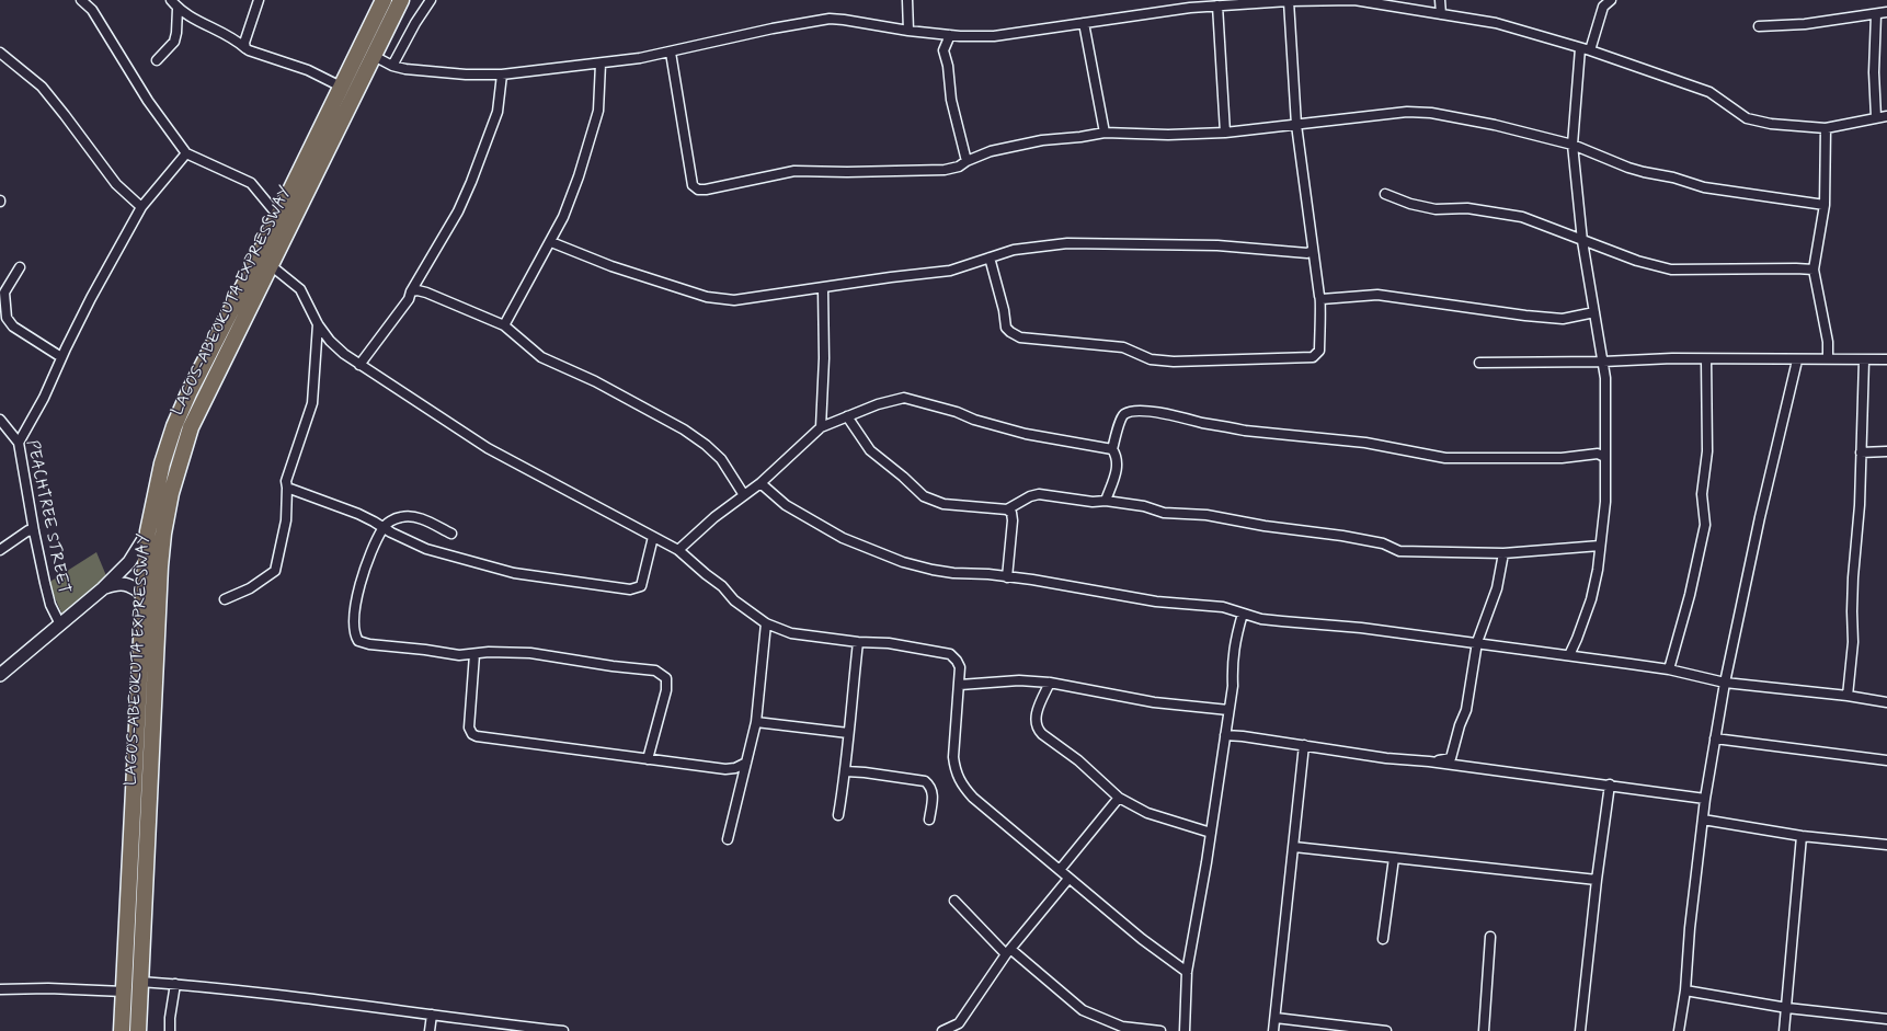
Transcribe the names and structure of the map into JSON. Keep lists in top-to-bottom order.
{
  "streets": {
    "highway": ["LAGOS-ABEOKUTA EXPRESSWAY"],
    "street": ["PEACHTREE STREET"]
  }
}
